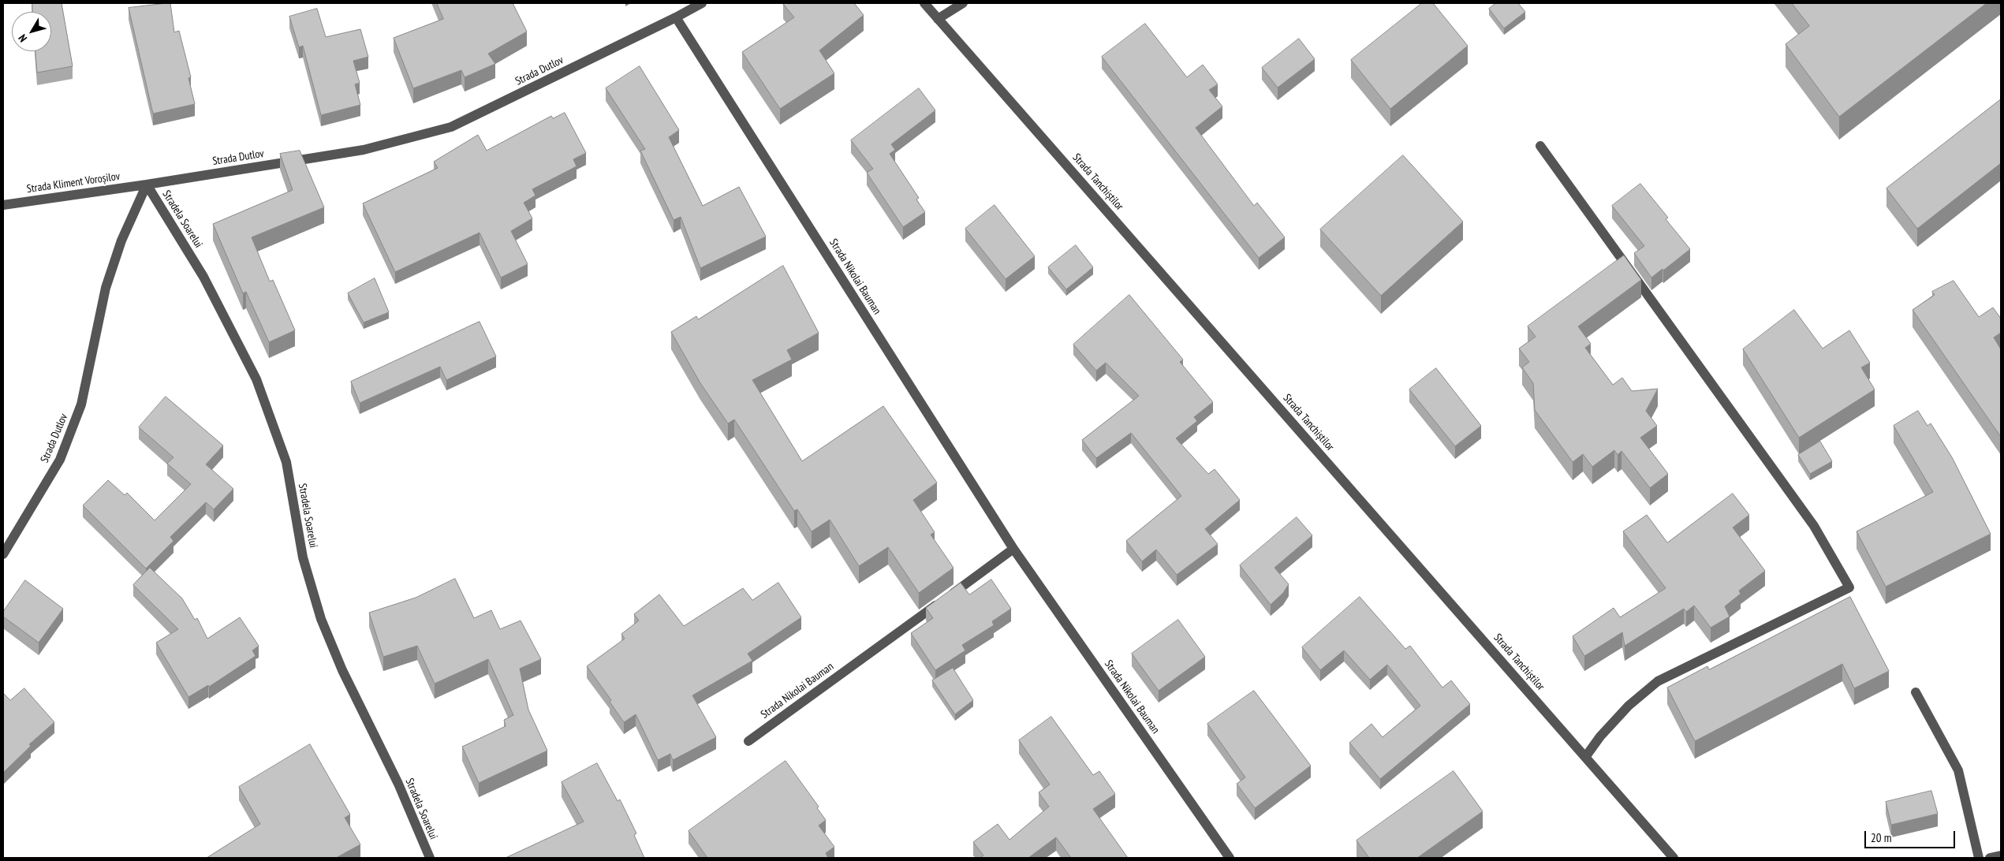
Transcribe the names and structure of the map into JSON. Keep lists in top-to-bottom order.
{
  "streets": {
    "street": [
      "Strada Dutlov",
      "Strada Tanchiștilor",
      "Strada Kliment Voroșilov",
      "Stradela Soarelui",
      "Strada Nikolai Bauman"
    ]
  },
  "crossings": [
    ["Strada Dutlov", "Strada Kliment Voroșilov"],
    ["Strada Dutlov", "Stradela Soarelui"],
    ["Strada Dutlov", "Strada Nikolai Bauman"],
    ["Strada Kliment Voroșilov", "Stradela Soarelui"]
  ],
  "scale_bar": "20 m",
  "north": "bottom left"
}
